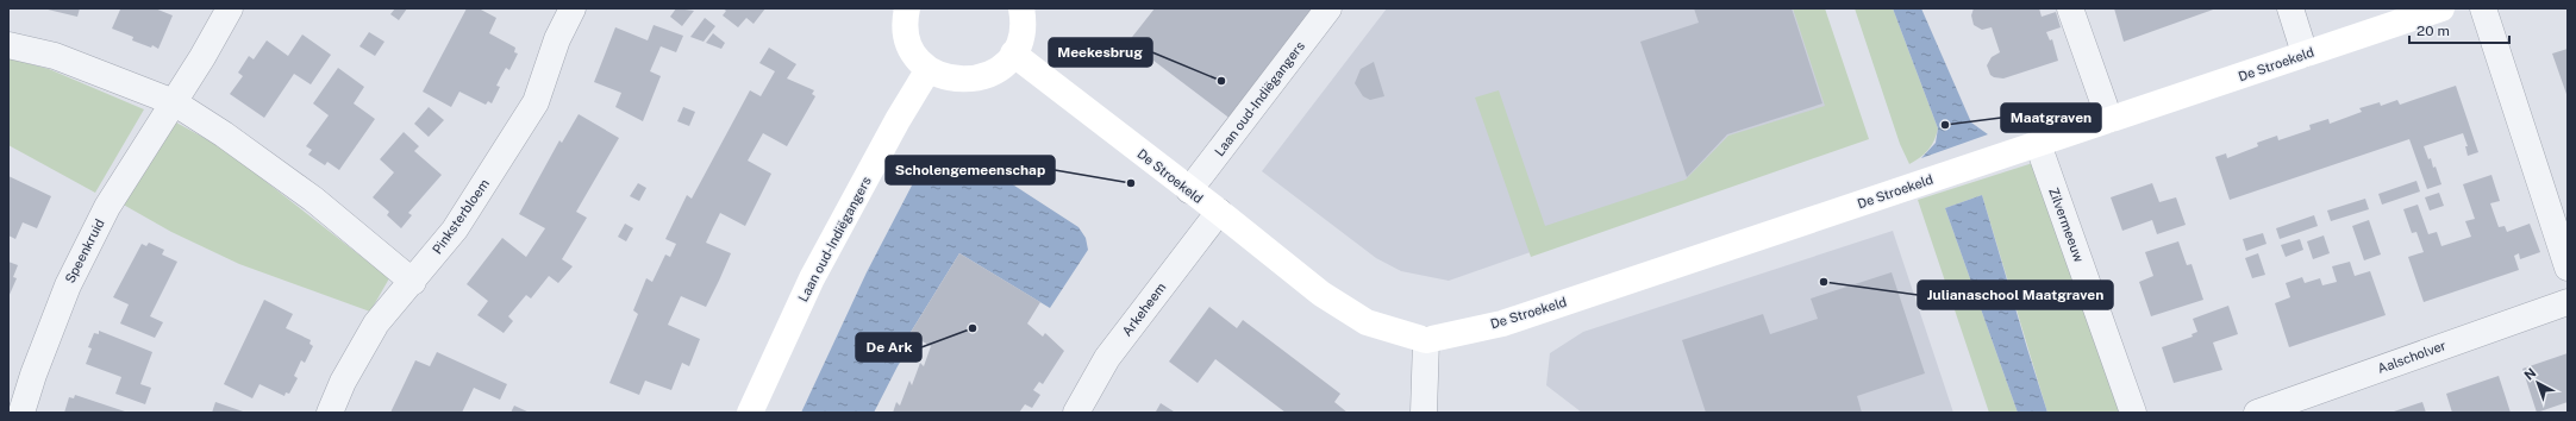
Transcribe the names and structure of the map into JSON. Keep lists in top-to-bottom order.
{
  "streets": {
    "street": [
      "De Stroekeld",
      "Laan oud-Indiëgangers",
      "Pinksterbloem",
      "Zilvermeeuw",
      "Speenkruid",
      "Arkeheem",
      "Aalscholver"
    ]
  },
  "crossings": [
    ["De Stroekeld", "Laan oud-Indiëgangers"],
    ["De Stroekeld", "Zilvermeeuw"],
    ["De Stroekeld", "Arkeheem"]
  ],
  "places": [
    "Meekesbrug",
    "Maatgraven",
    "Scholengemeenschap",
    "Julianaschool Maatgraven",
    "De Ark"
  ],
  "scale_bar": "20 m",
  "north": "top left"
}
